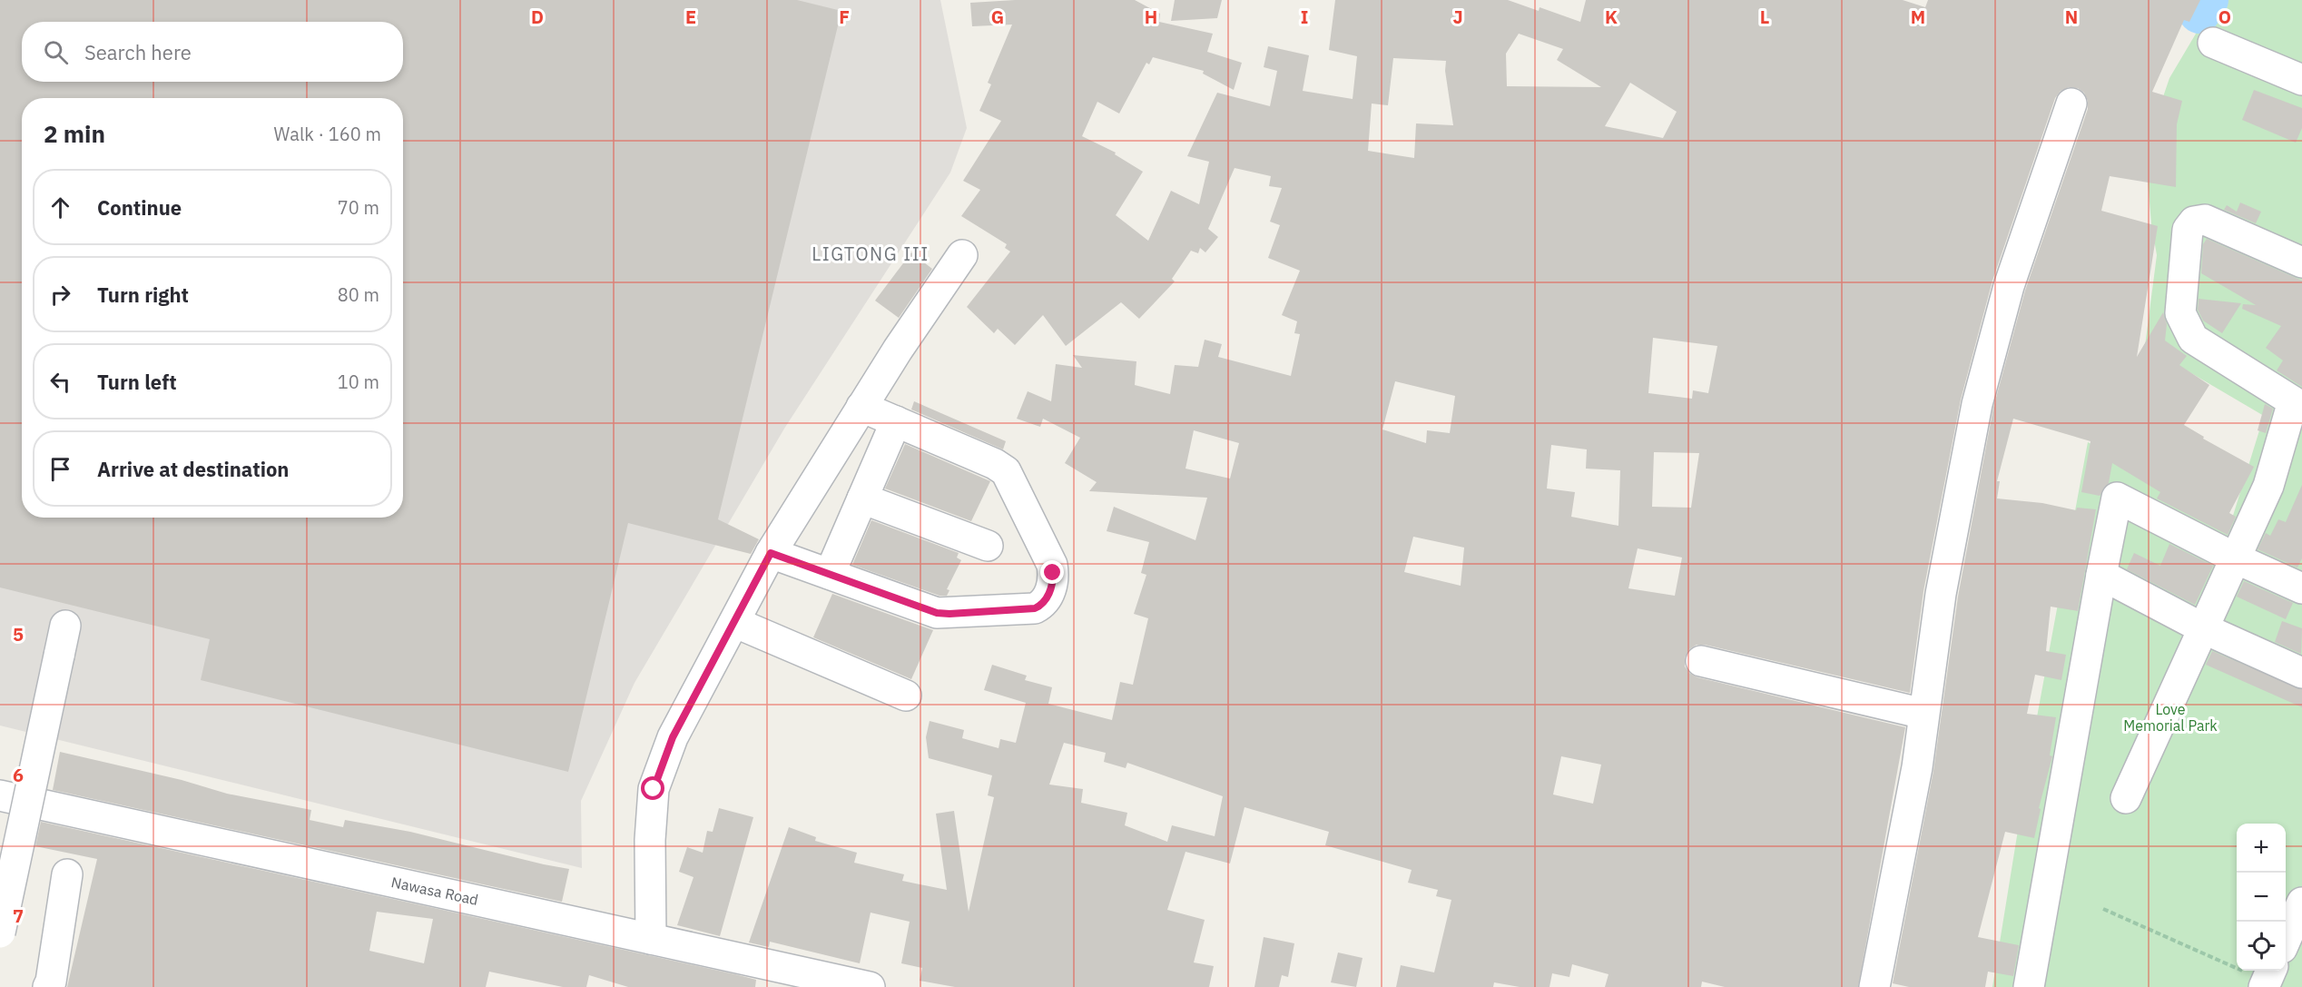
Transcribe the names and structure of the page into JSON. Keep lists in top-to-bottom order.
{
  "streets": {
    "street": ["Nawasa Road"]
  },
  "districts": ["LIGTONG III"],
  "parks": ["Love Memorial Park"],
  "page": {
    "search": "Search here",
    "heading": ["2 min", "Walk · 160 m"],
    "list": [
      ["Continue", "70 m"],
      ["Turn right", "80 m"],
      ["Turn left", "10 m"],
      "Arrive at destination"
    ],
    "map_buttons": ["+", "−"]
  },
  "grid": {
    "columns": [
      "D",
      "E",
      "F",
      "G",
      "H",
      "I",
      "J",
      "K",
      "L",
      "M",
      "N",
      "O"
    ],
    "rows": ["5", "6", "7"]
  }
}
